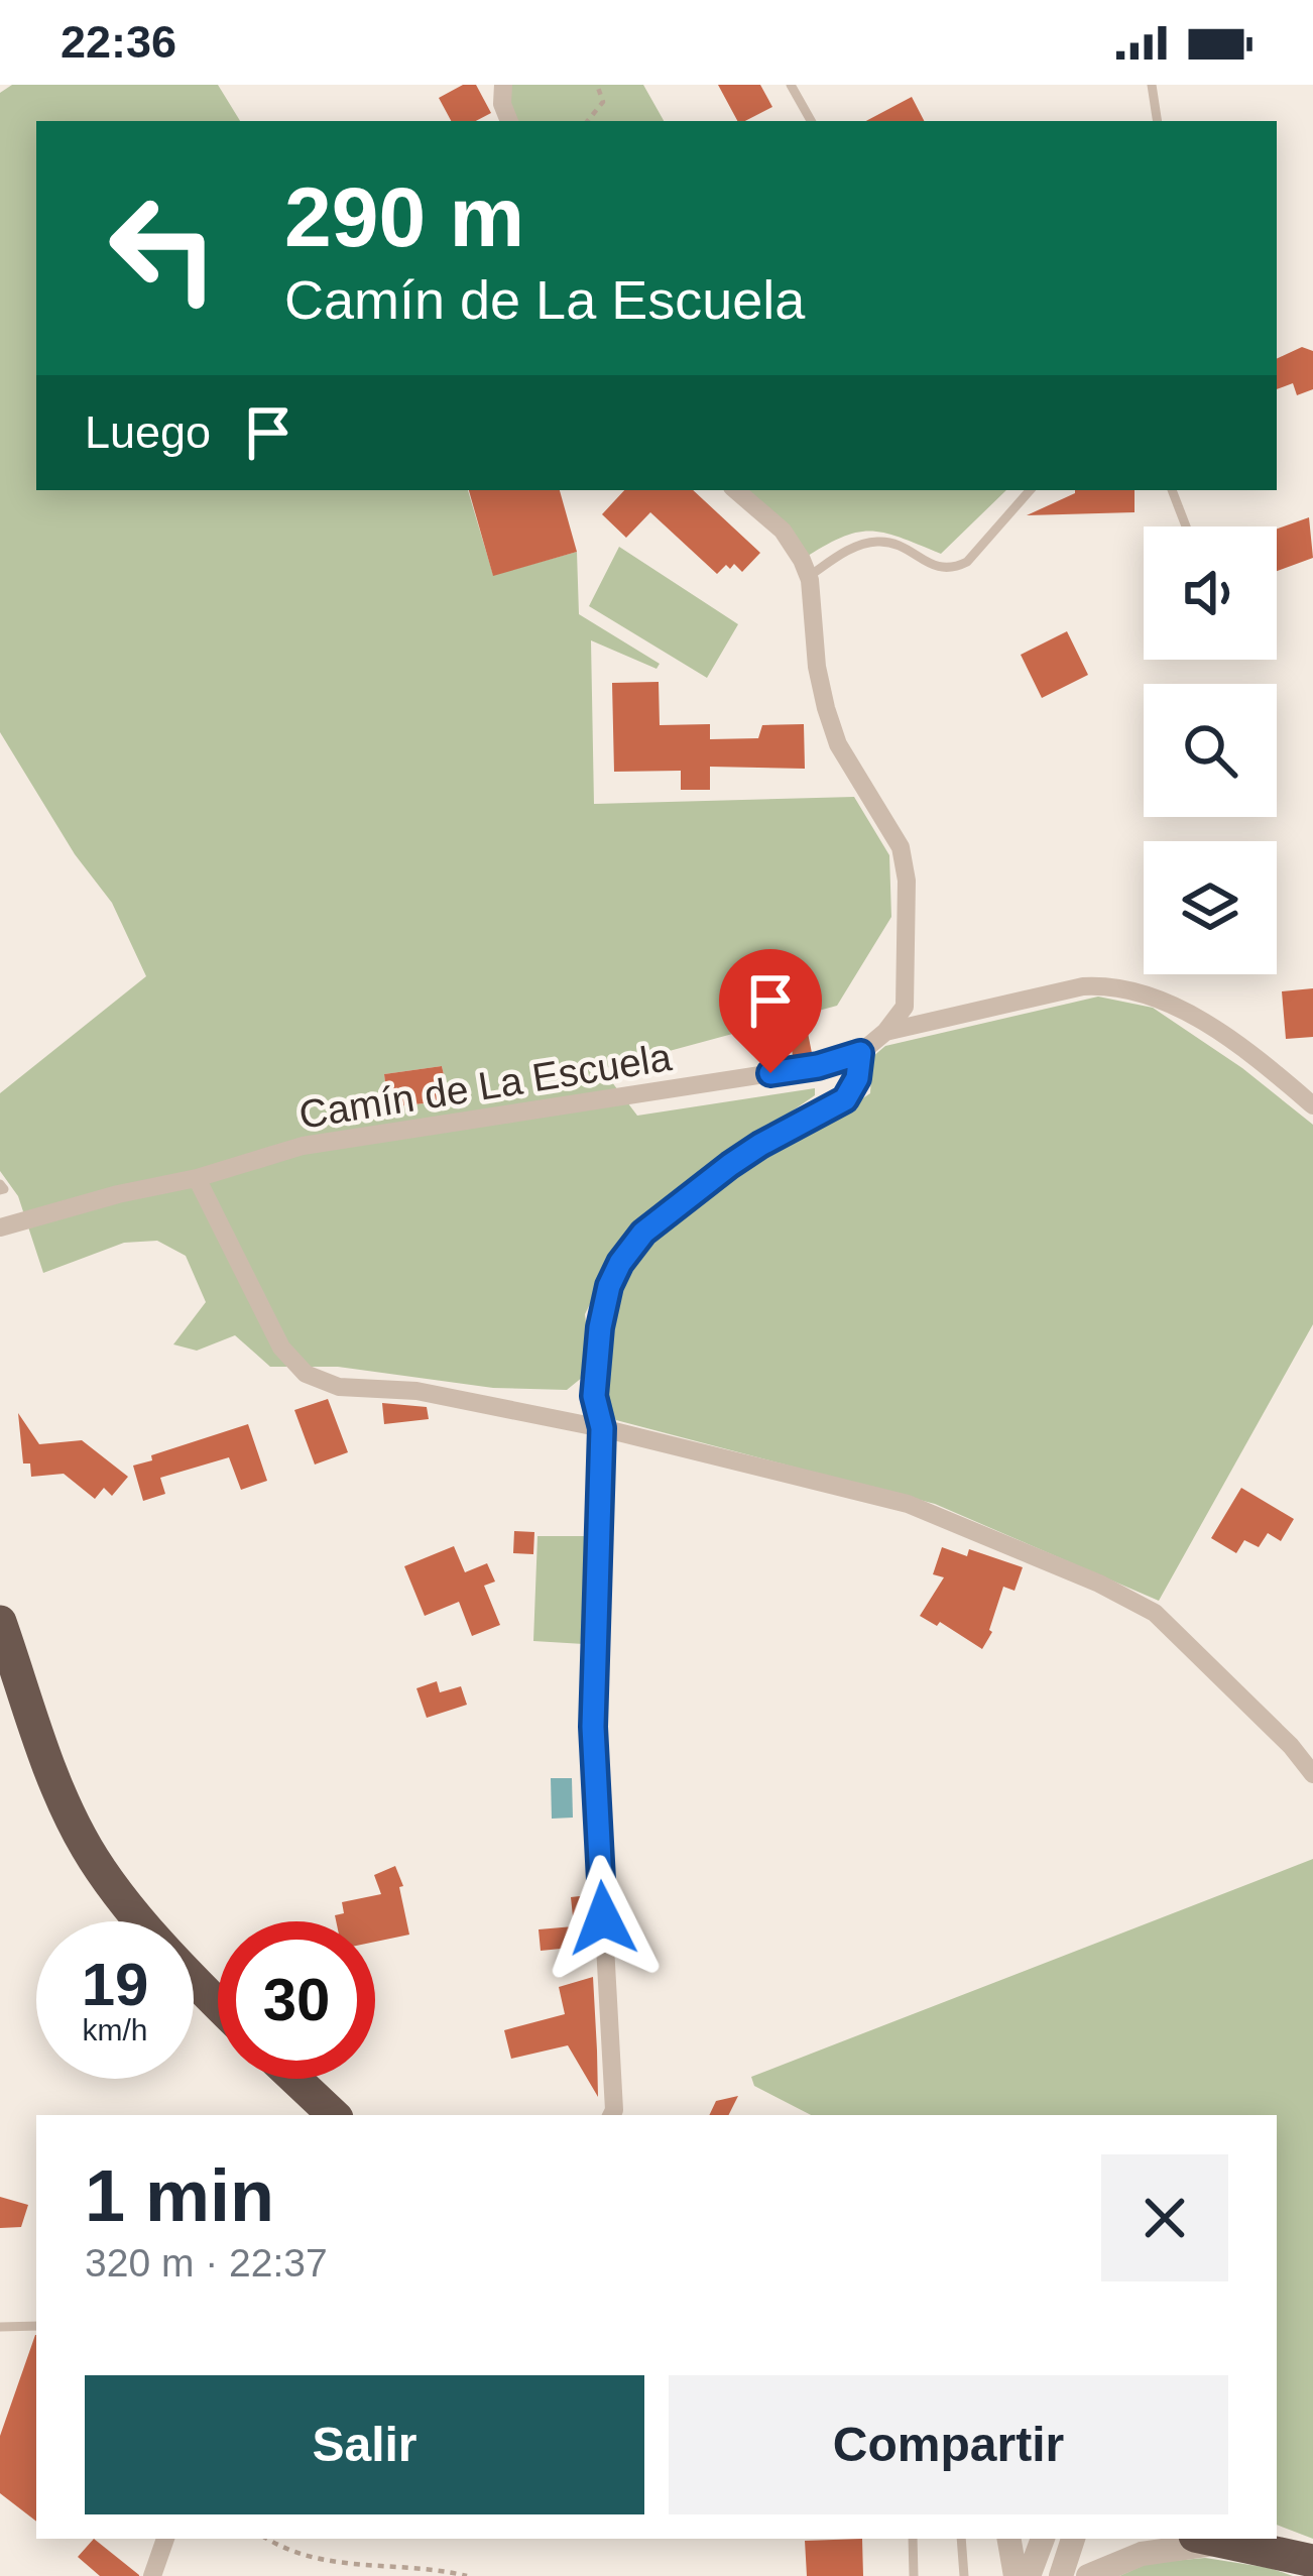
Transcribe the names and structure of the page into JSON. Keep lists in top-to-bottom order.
{
  "streets": {
    "street": ["Camín de La Escuela"]
  },
  "page": {
    "status": "22:36",
    "turn": ["290 m", "Camín de La Escuela"],
    "then": "Luego",
    "speed": "19 km/h",
    "limit": "30",
    "heading": ["1 min", "320 m · 22:37"],
    "buttons": ["Salir", "Compartir"]
  }
}
